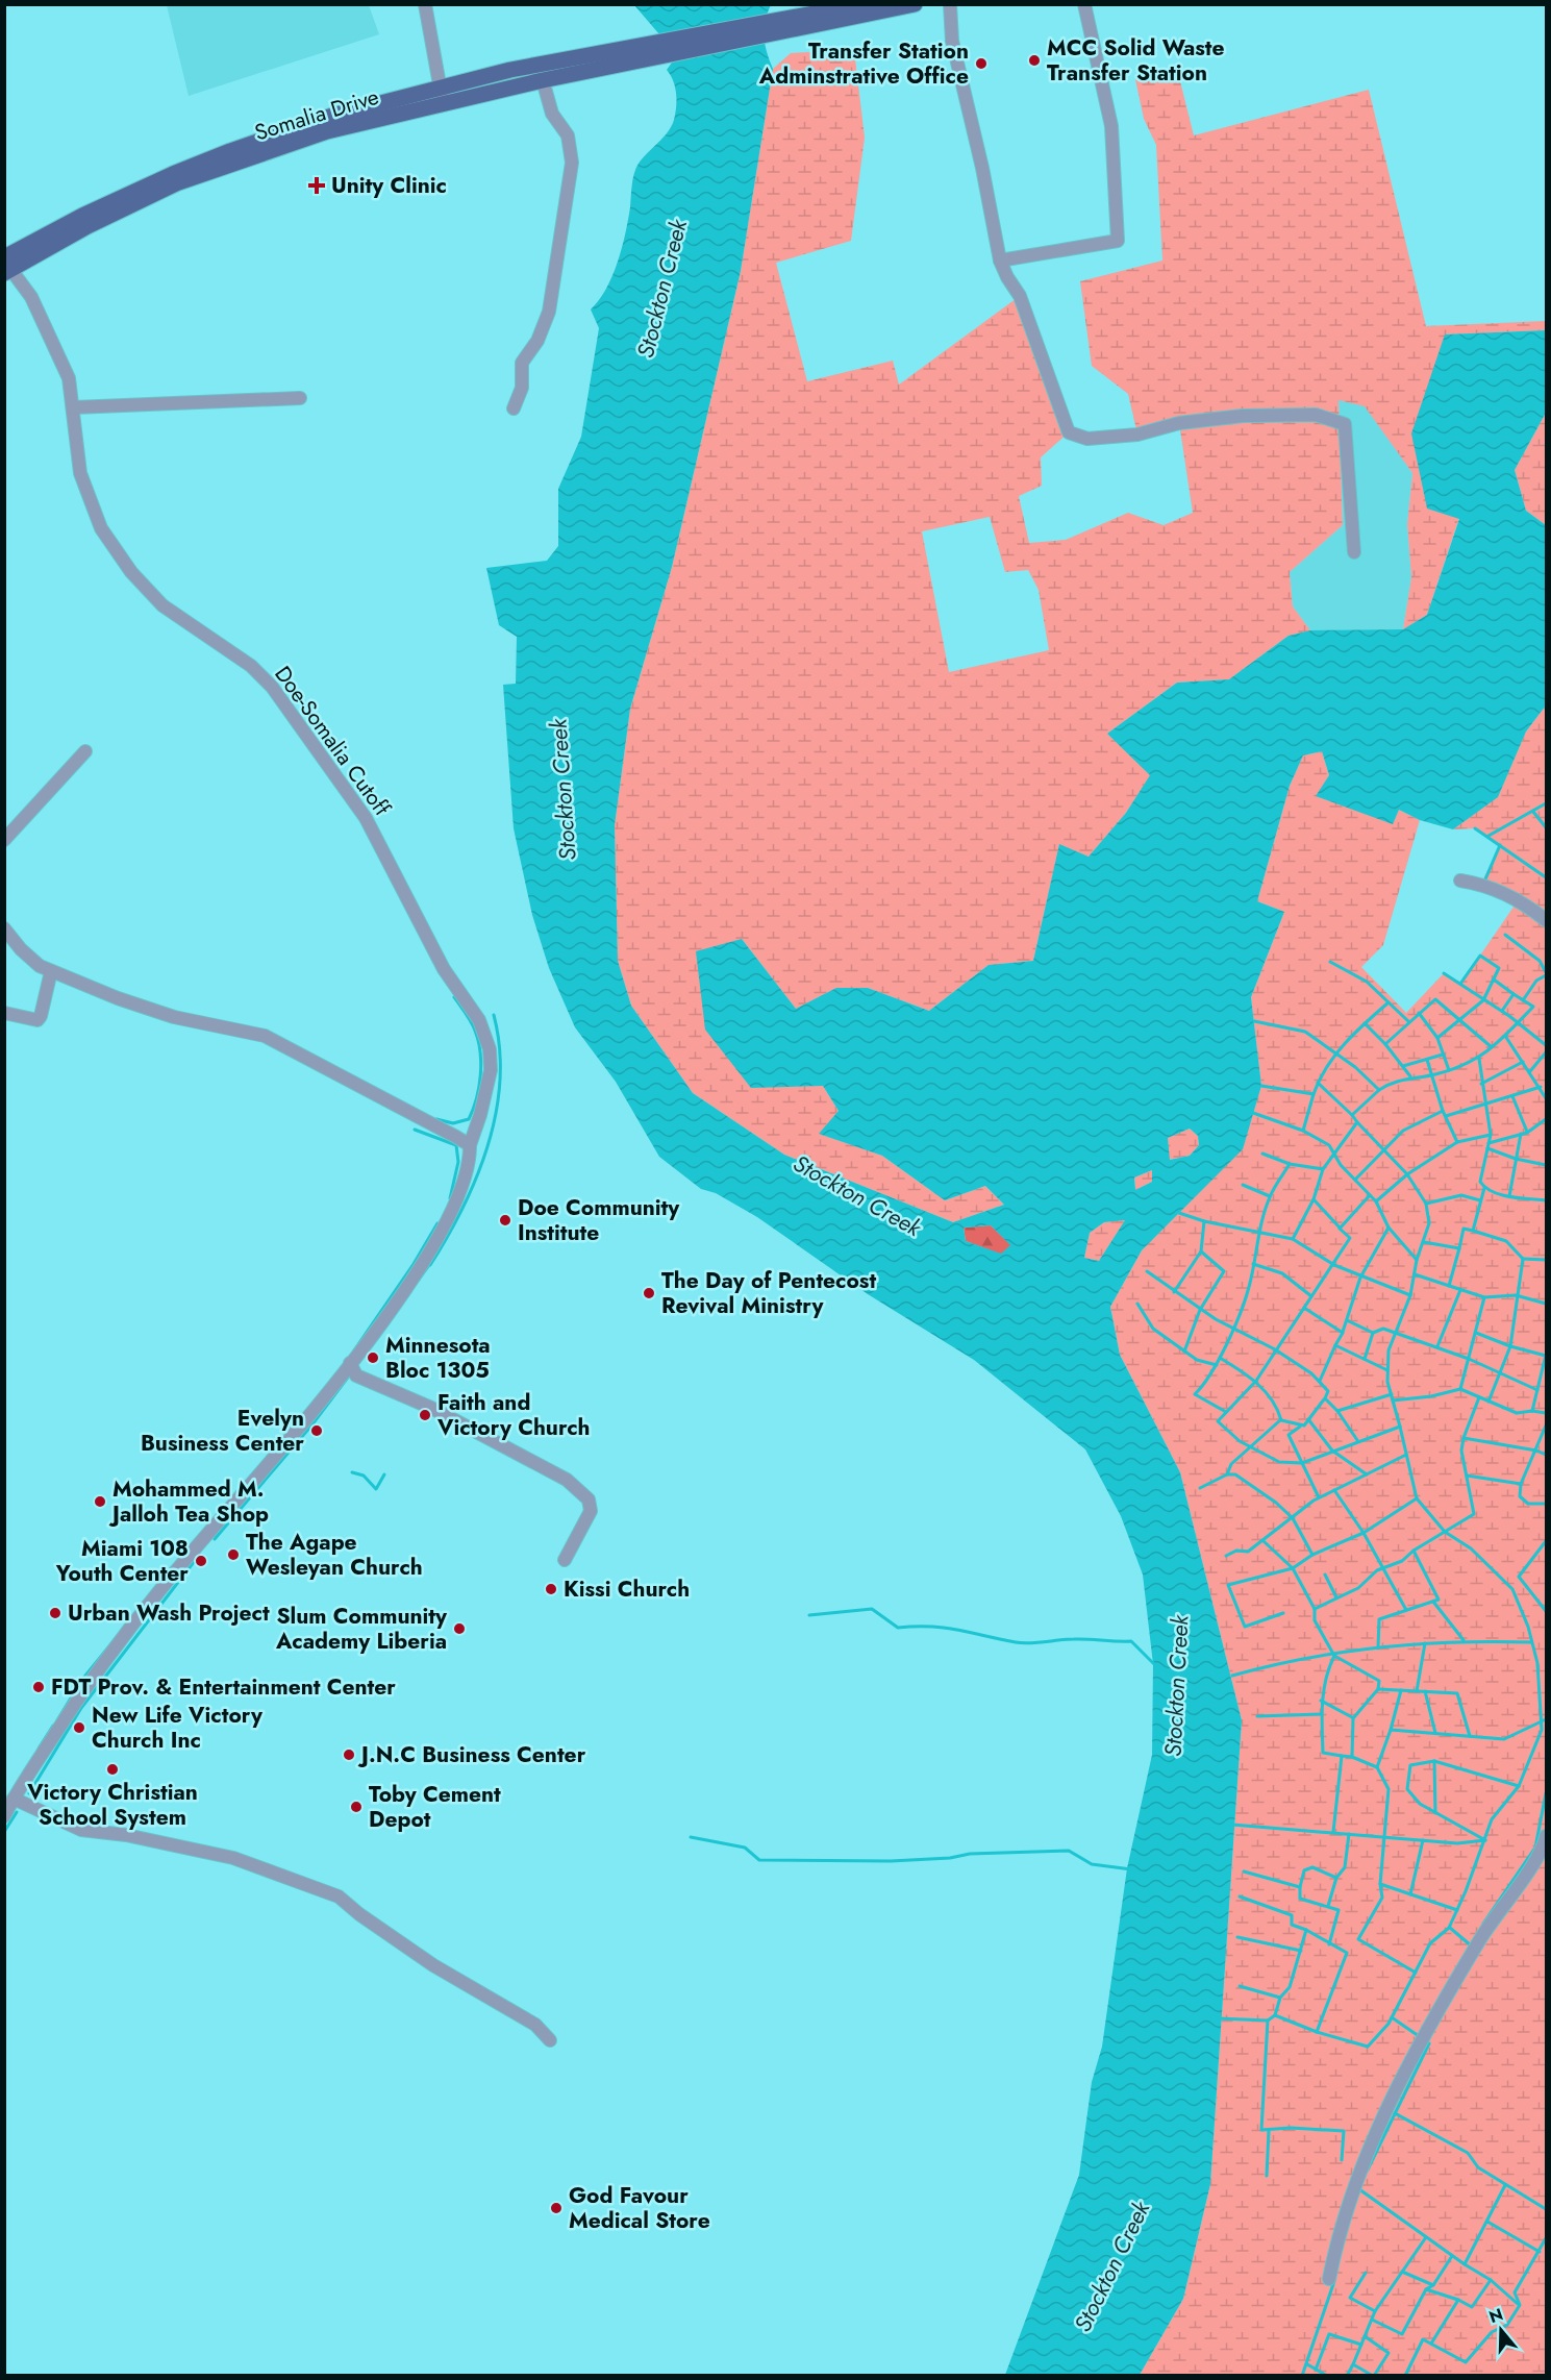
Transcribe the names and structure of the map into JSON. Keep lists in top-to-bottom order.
{
  "streets": {
    "main road": ["Somalia Drive"],
    "street": ["Doe-Somalia Cutoff"]
  },
  "crossings": [
    ["Somalia Drive", "Doe-Somalia Cutoff"]
  ],
  "water": ["Stockton Creek"],
  "places": {
    "other": [
      "MCC Solid Waste Transfer Station",
      "Transfer Station Adminstrative Office",
      "Doe Community Institute",
      "The Day of Pentecost Revival Ministry",
      "Minnesota Bloc 1305",
      "Faith and Victory Church",
      "Evelyn Business Center",
      "Mohammed M. Jalloh Tea Shop",
      "The Agape Wesleyan Church",
      "Miami 108 Youth Center",
      "Kissi Church",
      "Urban Wash Project",
      "Slum Community Academy Liberia",
      "FDT Prov. & Entertainment Center",
      "New Life Victory Church Inc",
      "J.N.C Business Center",
      "Victory Christian School System",
      "Toby Cement Depot",
      "God Favour Medical Store"
    ],
    "health": ["Unity Clinic"]
  },
  "north": "top"
}
